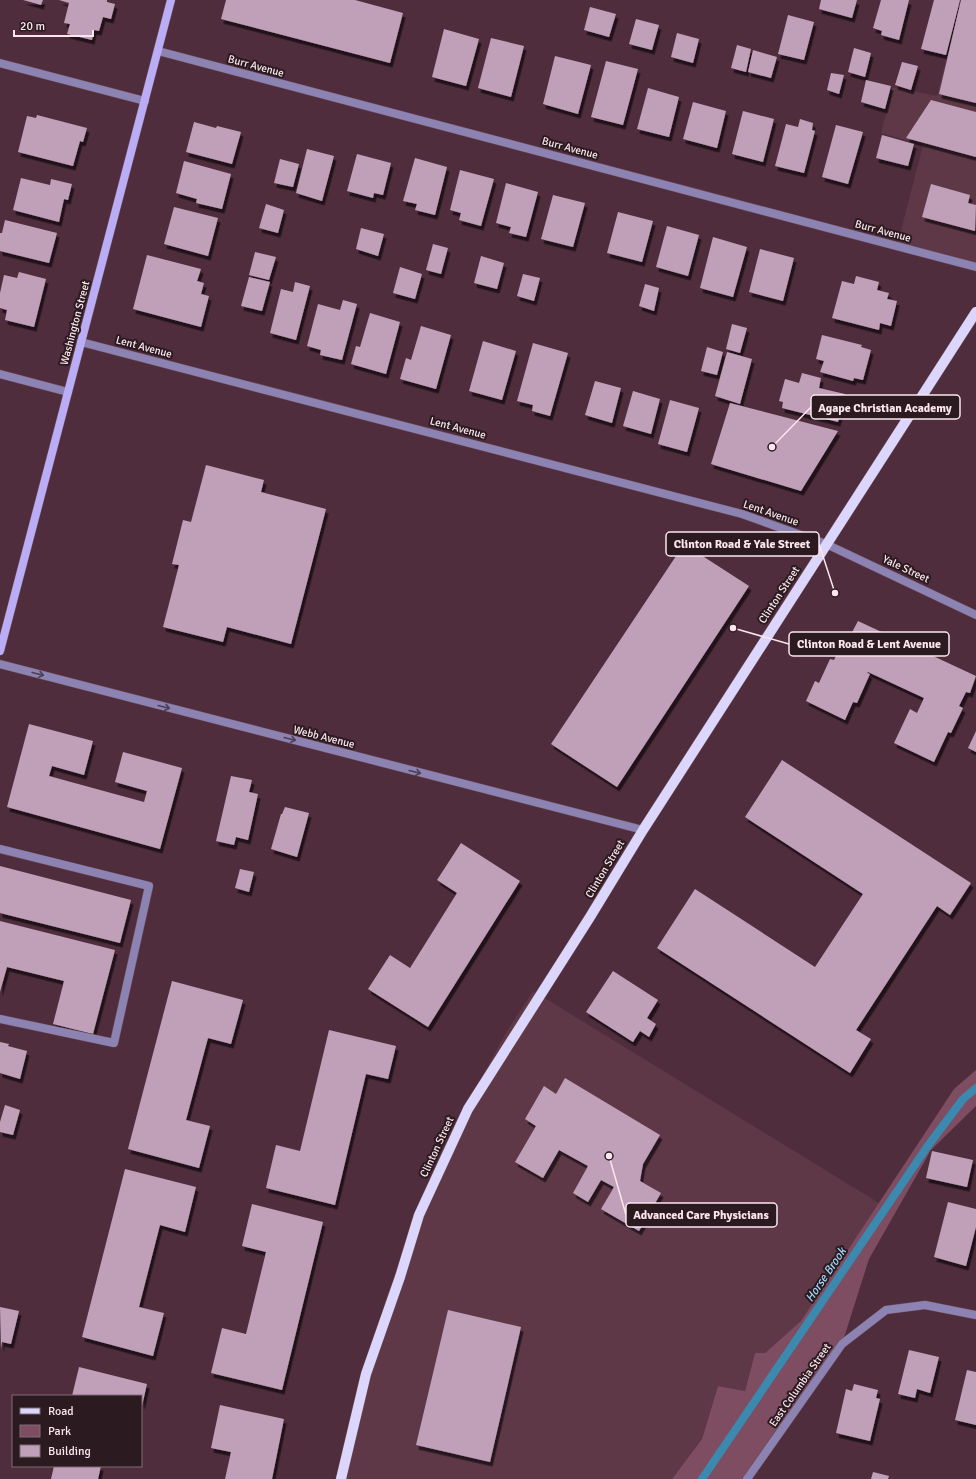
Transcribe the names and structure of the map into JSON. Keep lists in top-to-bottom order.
{
  "streets": {
    "main road": ["Washington Street", "Clinton Street"],
    "street": [
      "Burr Avenue",
      "Lent Avenue",
      "Yale Street",
      "Webb Avenue",
      "East Columbia Street"
    ]
  },
  "crossings": [
    ["Burr Avenue", "Washington Street"],
    ["Washington Street", "Lent Avenue"],
    ["Lent Avenue", "Yale Street"],
    ["Lent Avenue", "Clinton Street"],
    ["Yale Street", "Clinton Street"],
    ["Clinton Street", "Webb Avenue"]
  ],
  "one_way": ["Webb Avenue"],
  "water": ["Horse Brook"],
  "places": [
    "Agape Christian Academy",
    "Clinton Road & Yale Street",
    "Clinton Road & Lent Avenue",
    "Advanced Care Physicians"
  ],
  "legend": ["Road", "Park", "Building"],
  "scale_bar": "20 m"
}
